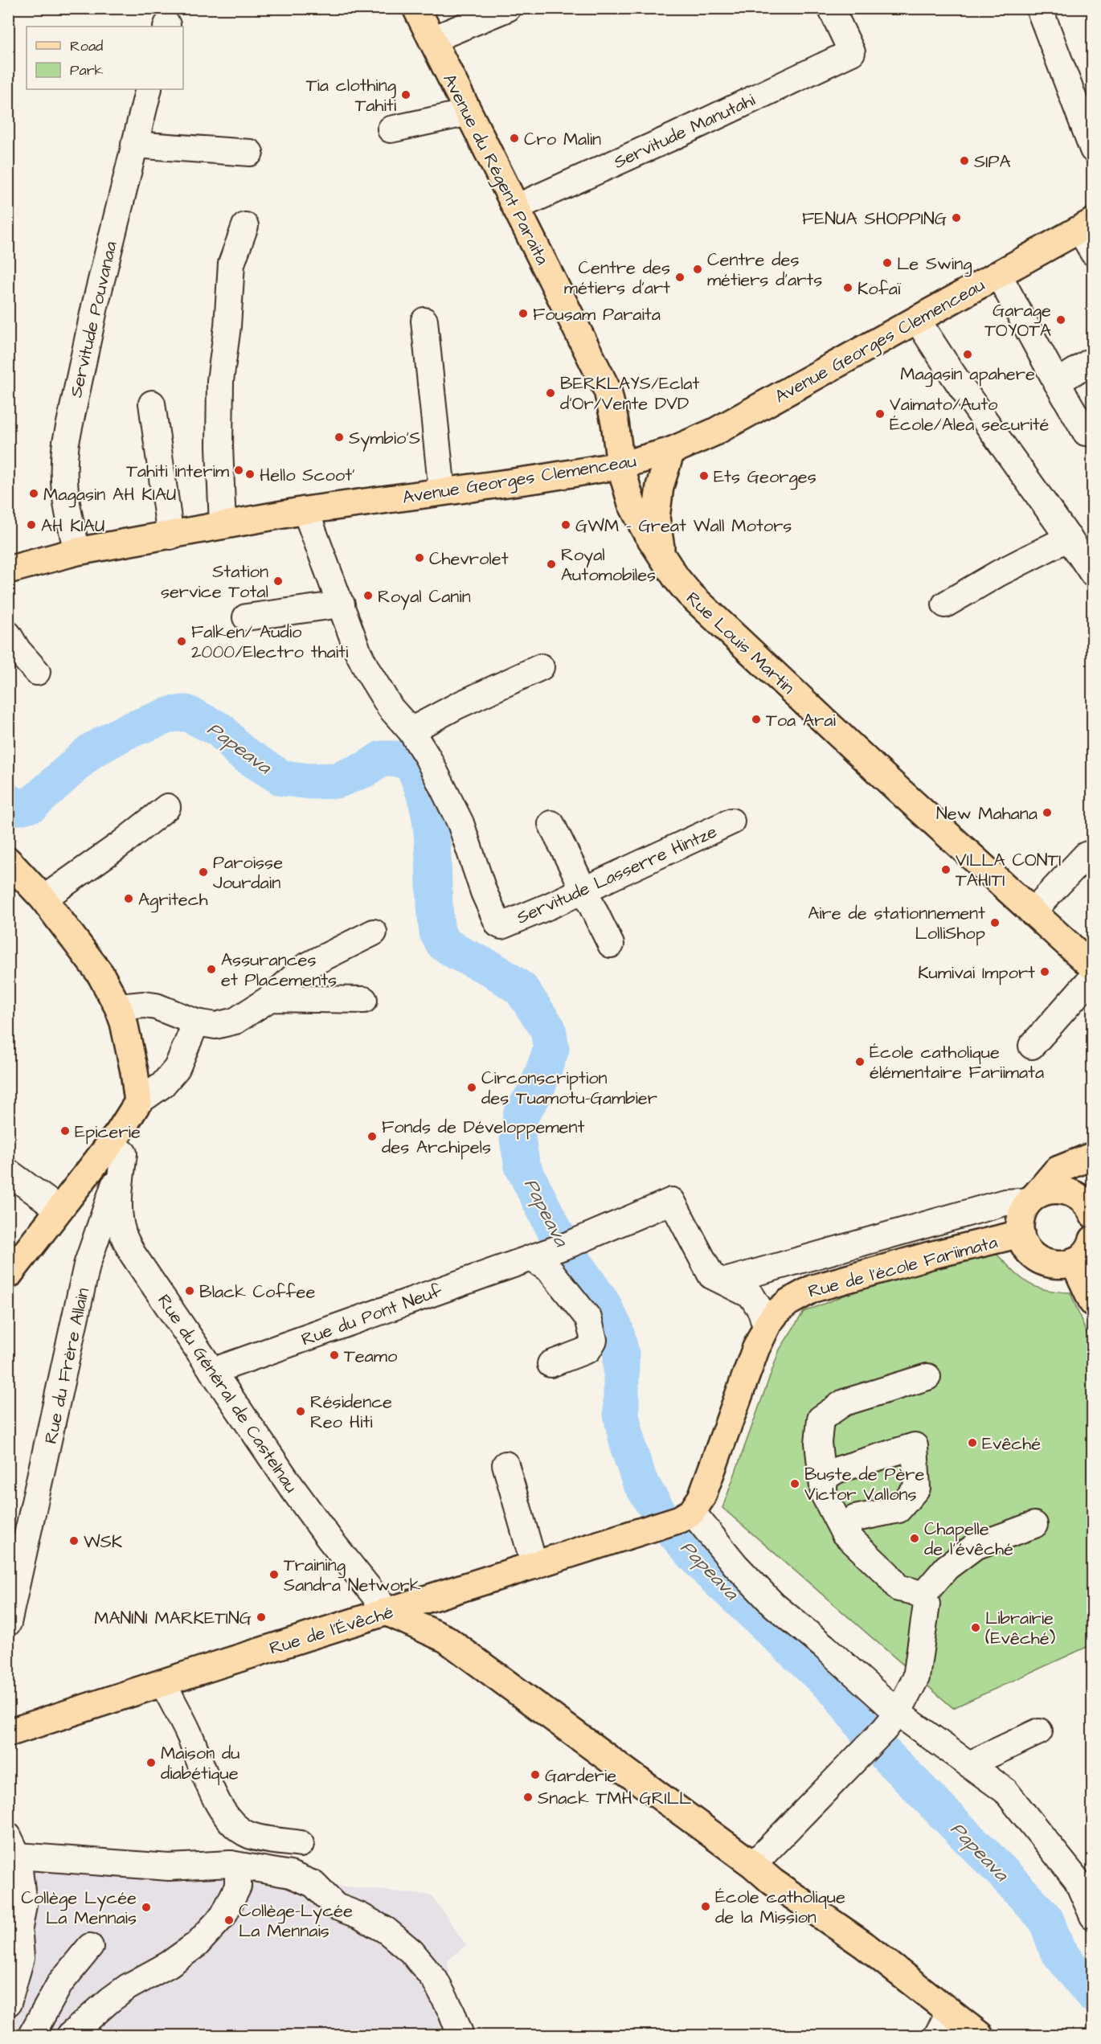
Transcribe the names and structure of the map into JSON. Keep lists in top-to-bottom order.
{
  "streets": {
    "main road": [
      "Avenue du Régent Paraita",
      "Avenue Georges Clemenceau",
      "Rue Louis Martin",
      "Rue de l'école Fariimata",
      "Rue de l'Évêché"
    ],
    "street": [
      "Servitude Manutahi",
      "Servitude Pouvanaa",
      "Servitude Lasserre Hintze",
      "Rue du Pont Neuf",
      "Rue du Frère Allain",
      "Rue du Général de Castelnau"
    ]
  },
  "crossings": [
    ["Servitude Manutahi", "Avenue du Régent Paraita"],
    ["Avenue du Régent Paraita", "Avenue Georges Clemenceau"],
    ["Avenue du Régent Paraita", "Rue Louis Martin"],
    ["Servitude Pouvanaa", "Avenue Georges Clemenceau"],
    ["Avenue Georges Clemenceau", "Rue Louis Martin"],
    ["Avenue Georges Clemenceau", "Servitude Lasserre Hintze"],
    ["Rue de l'école Fariimata", "Rue du Pont Neuf"],
    ["Rue de l'école Fariimata", "Rue de l'Évêché"],
    ["Rue du Pont Neuf", "Rue du Général de Castelnau"],
    ["Rue du Frère Allain", "Rue du Général de Castelnau"],
    ["Rue du Général de Castelnau", "Rue de l'Évêché"]
  ],
  "water": ["Papeava"],
  "places": [
    "Tia clothing Tahiti",
    "Cro Malin",
    "SIPA",
    "FENUA SHOPPING",
    "Le Swing",
    "Centre des métiers d'arts",
    "Centre des métiers d'art",
    "Kofaï",
    "Fousam Paraita",
    "Garage TOYOTA",
    "Magasin apahere",
    "BERKLAYS/Eclat d'Or/Vente DVD",
    "Vaimato/Auto École/Alea securité",
    "Symbio'S",
    "Tahiti interim",
    "Hello Scoot'",
    "Ets Georges",
    "Magasin AH KIAU",
    "AH KIAU",
    "GWM - Great Wall Motors",
    "Chevrolet",
    "Royal Automobiles",
    "Station service Total",
    "Royal Canin",
    "Falken/ Audio 2000/Electro thaiti",
    "Toa Arai",
    "New Mahana",
    "VILLA CONTI TAHITI",
    "Paroisse Jourdain",
    "Agritech",
    "Aire de stationnement LolliShop",
    "Assurances et Placements",
    "Kumivai Import",
    "École catholique élémentaire Fariimata",
    "Circonscription des Tuamotu-Gambier",
    "Epicerie",
    "Fonds de Développement des Archipels",
    "Black Coffee",
    "Teamo",
    "Résidence Reo Hiti",
    "Evêché",
    "Buste de Père Victor Vallons",
    "Chapelle de l'évêché",
    "WSK",
    "Training Sandra Network",
    "MANINI MARKETING",
    "Librairie (Evêché)",
    "Maison du diabétique",
    "Garderie",
    "Snack TMH GRILL",
    "École catholique de la Mission",
    "Collège Lycée La Mennais",
    "Collège-Lycée La Mennais"
  ],
  "legend": ["Road", "Park"]
}
